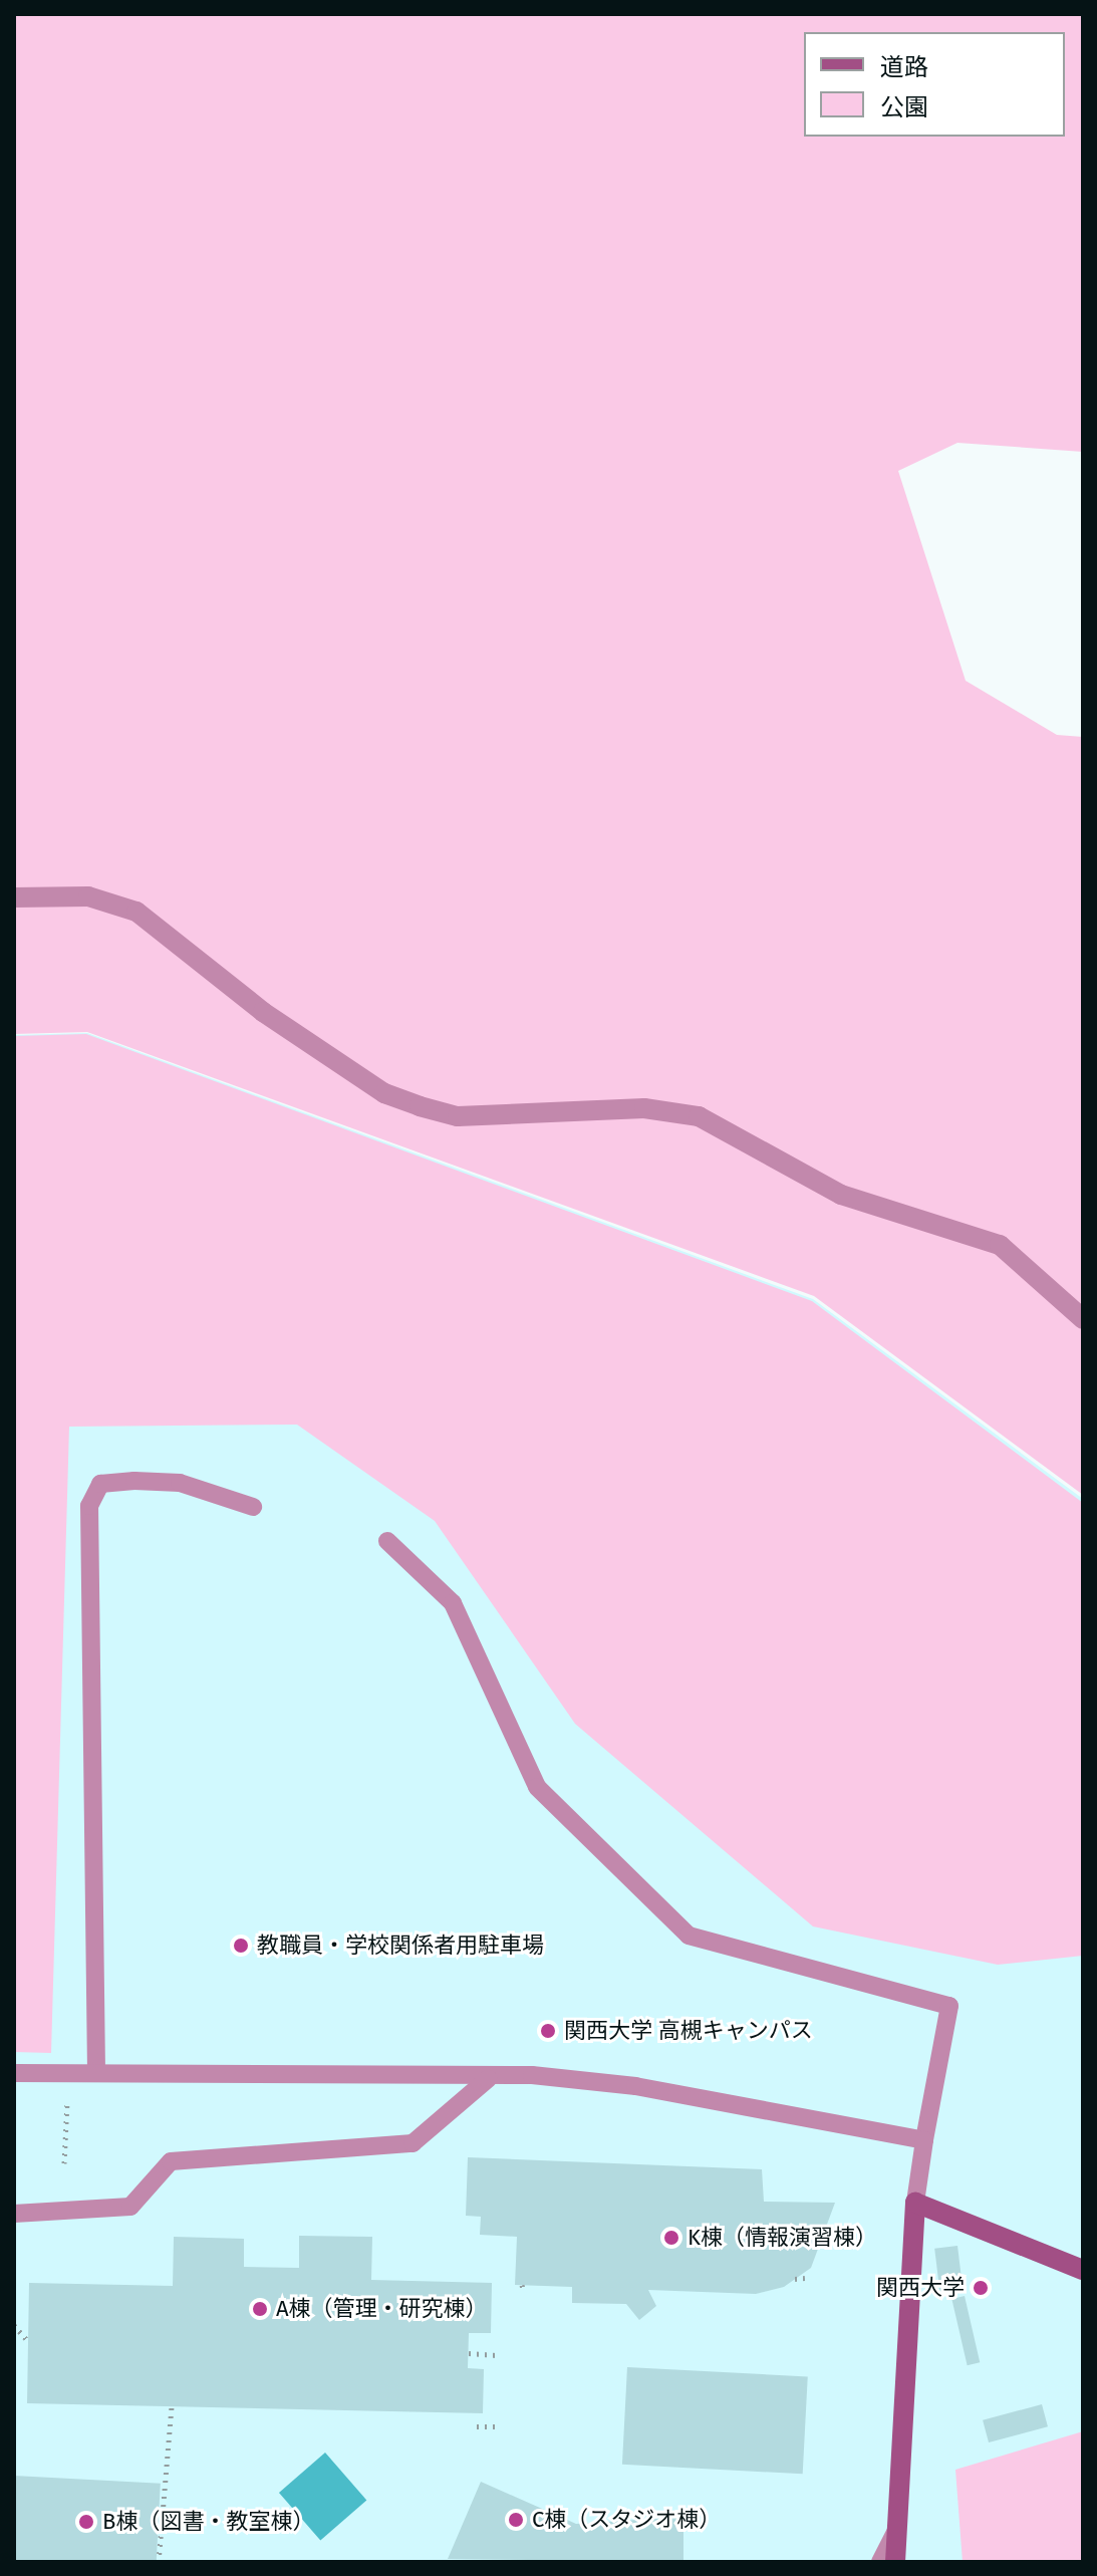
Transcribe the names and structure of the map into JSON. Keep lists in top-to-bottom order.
{
  "places": [
    "教職員・学校関係者用駐車場",
    "関西大学 高槻キャンパス",
    "K棟（情報演習棟）",
    "関西大学",
    "A棟（管理・研究棟）",
    "C棟（スタジオ棟）",
    "B棟（図書・教室棟）"
  ],
  "legend": ["道路", "公園"]
}
